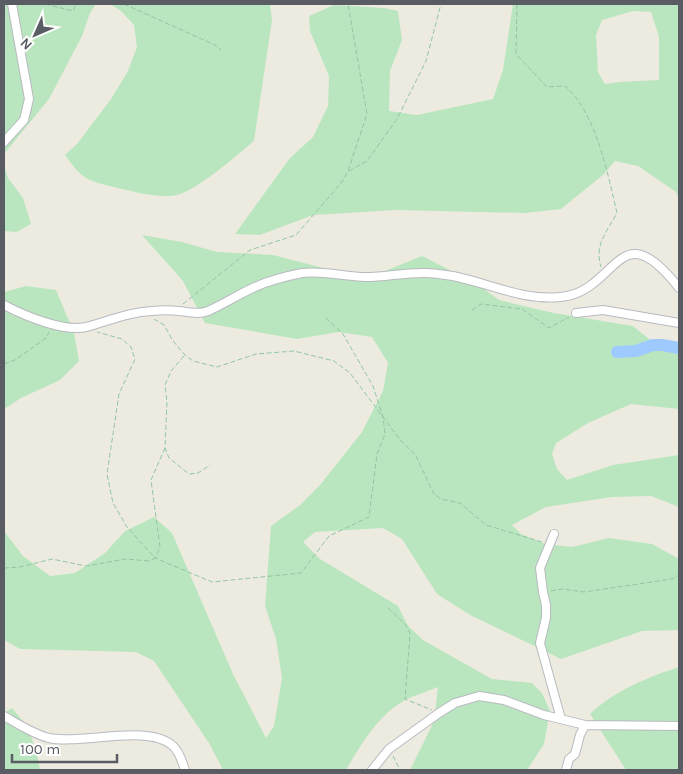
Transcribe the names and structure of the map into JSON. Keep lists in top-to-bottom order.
{
  "scale_bar": "100 m",
  "north": "bottom left"
}
